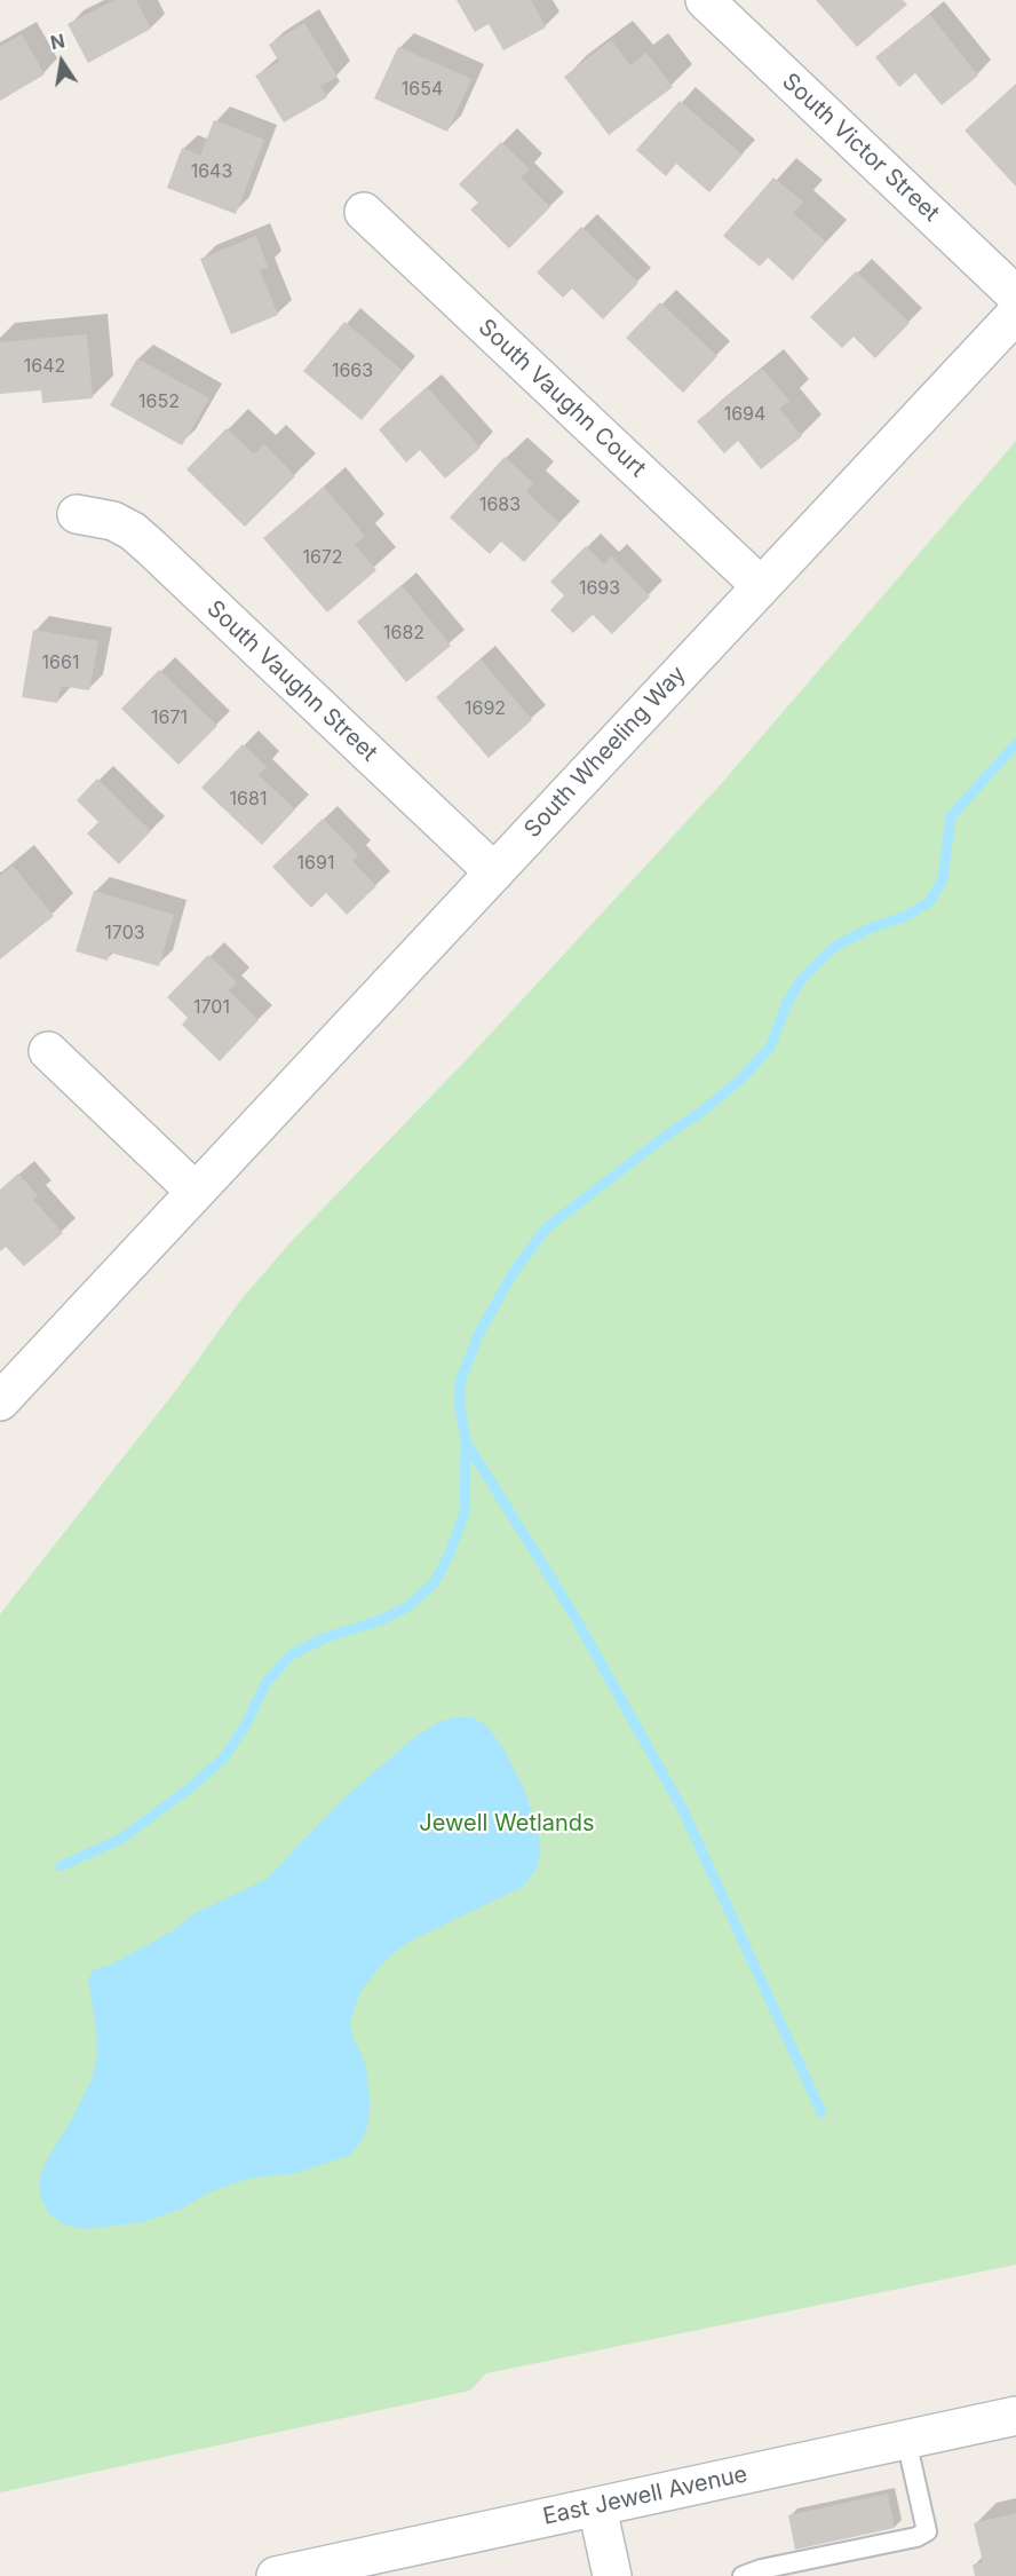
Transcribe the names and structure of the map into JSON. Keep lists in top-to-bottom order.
{
  "streets": {
    "street": [
      "South Victor Street",
      "South Vaughn Court",
      "South Vaughn Street",
      "South Wheeling Way",
      "East Jewell Avenue"
    ]
  },
  "crossings": [
    ["South Vaughn Court", "South Wheeling Way"],
    ["South Vaughn Street", "South Wheeling Way"]
  ],
  "parks": ["Jewell Wetlands"],
  "house_numbers": [
    "1654",
    "1643",
    "1642",
    "1663",
    "1652",
    "1694",
    "1683",
    "1672",
    "1693",
    "1682",
    "1661",
    "1692",
    "1671",
    "1681",
    "1691",
    "1703",
    "1701"
  ],
  "north": "top"
}
